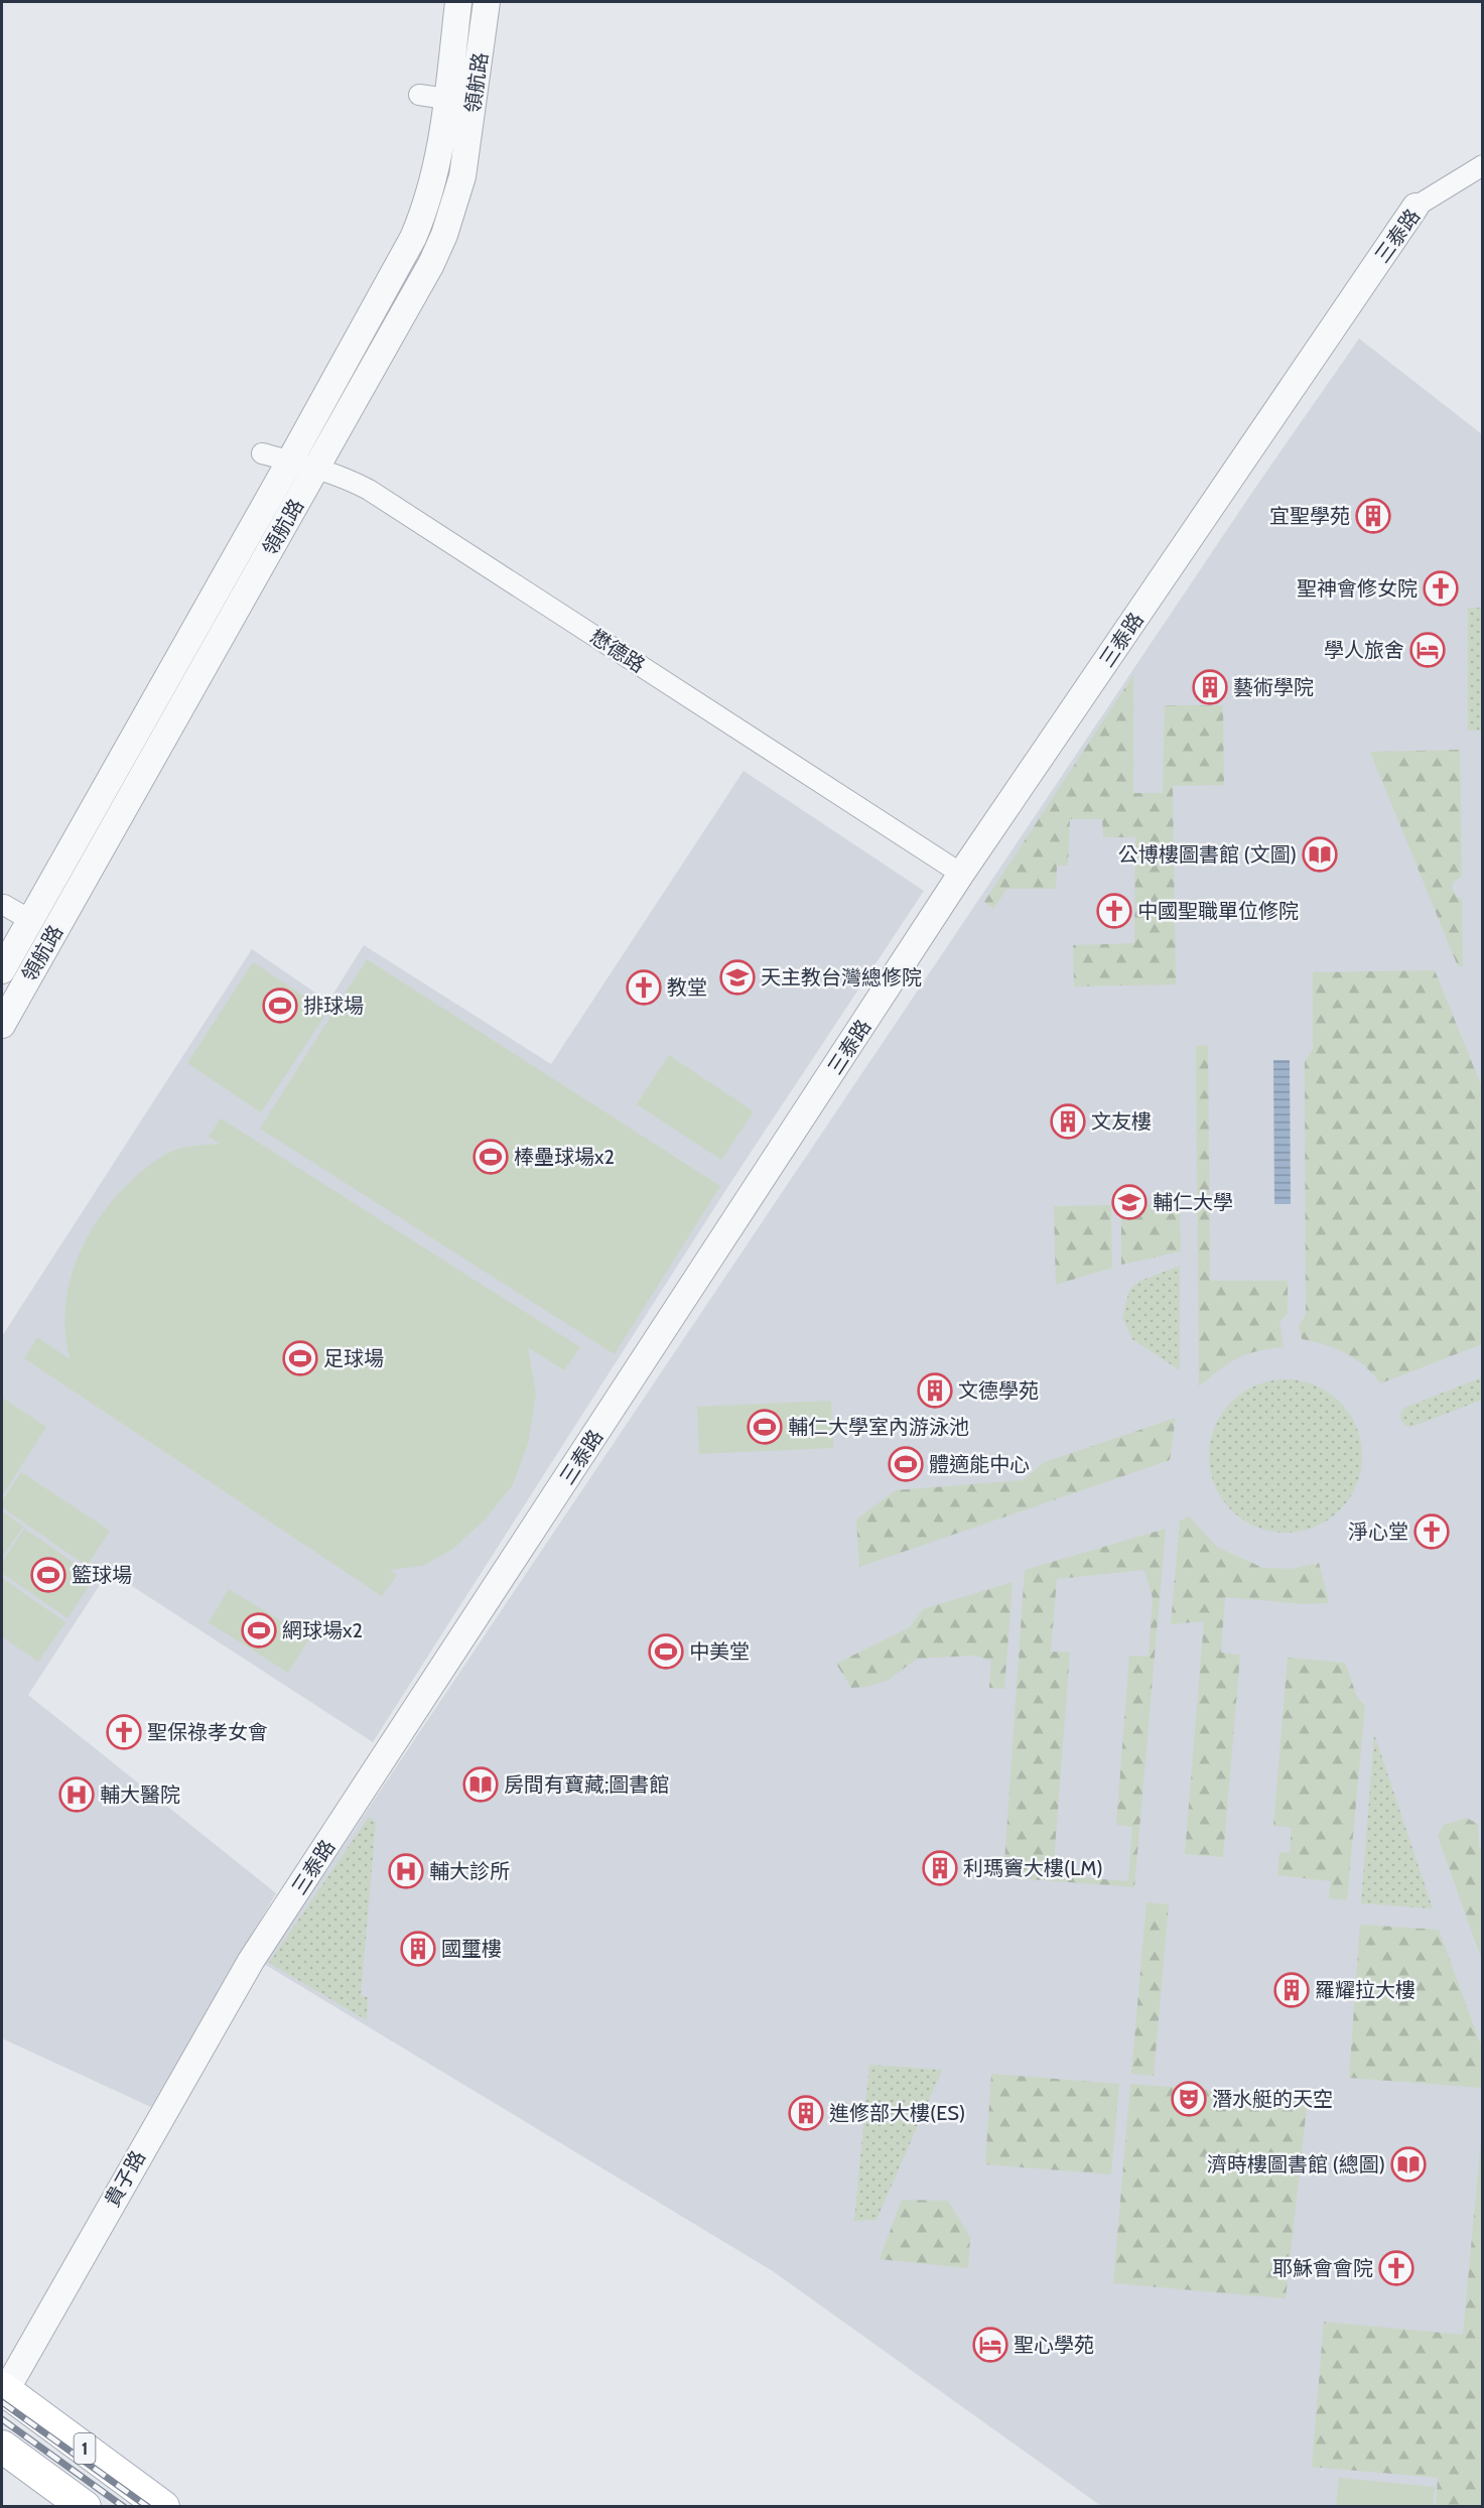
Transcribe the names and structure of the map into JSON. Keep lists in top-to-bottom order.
{
  "streets": {
    "main road": ["1"],
    "street": [
      "領航路",
      "三泰路",
      "懋德路",
      "貴子路"
    ]
  },
  "crossings": [
    ["領航路", "懋德路"],
    ["三泰路", "懋德路"],
    ["三泰路", "貴子路"],
    ["貴子路", "1"]
  ],
  "places": {
    "building": [
      "宜聖學苑",
      "藝術學院",
      "文友樓",
      "文德學苑",
      "利瑪竇大樓(LM)",
      "國璽樓",
      "羅耀拉大樓",
      "進修部大樓(ES)"
    ],
    "church": [
      "聖神會修女院",
      "中國聖職單位修院",
      "教堂",
      "淨心堂",
      "聖保祿孝女會",
      "耶穌會會院"
    ],
    "hotel": ["學人旅舍", "聖心學苑"],
    "library": ["公博樓圖書館 (文圖)", "房間有寶藏;圖書館", "濟時樓圖書館 (總圖)"],
    "school or university": ["天主教台灣總修院", "輔仁大學"],
    "sports": [
      "排球場",
      "棒壘球場x2",
      "足球場",
      "輔仁大學室內游泳池",
      "體適能中心",
      "籃球場",
      "網球場x2",
      "中美堂"
    ],
    "hospital": ["輔大醫院", "輔大診所"],
    "theatre": ["潛水艇的天空"]
  }
}
